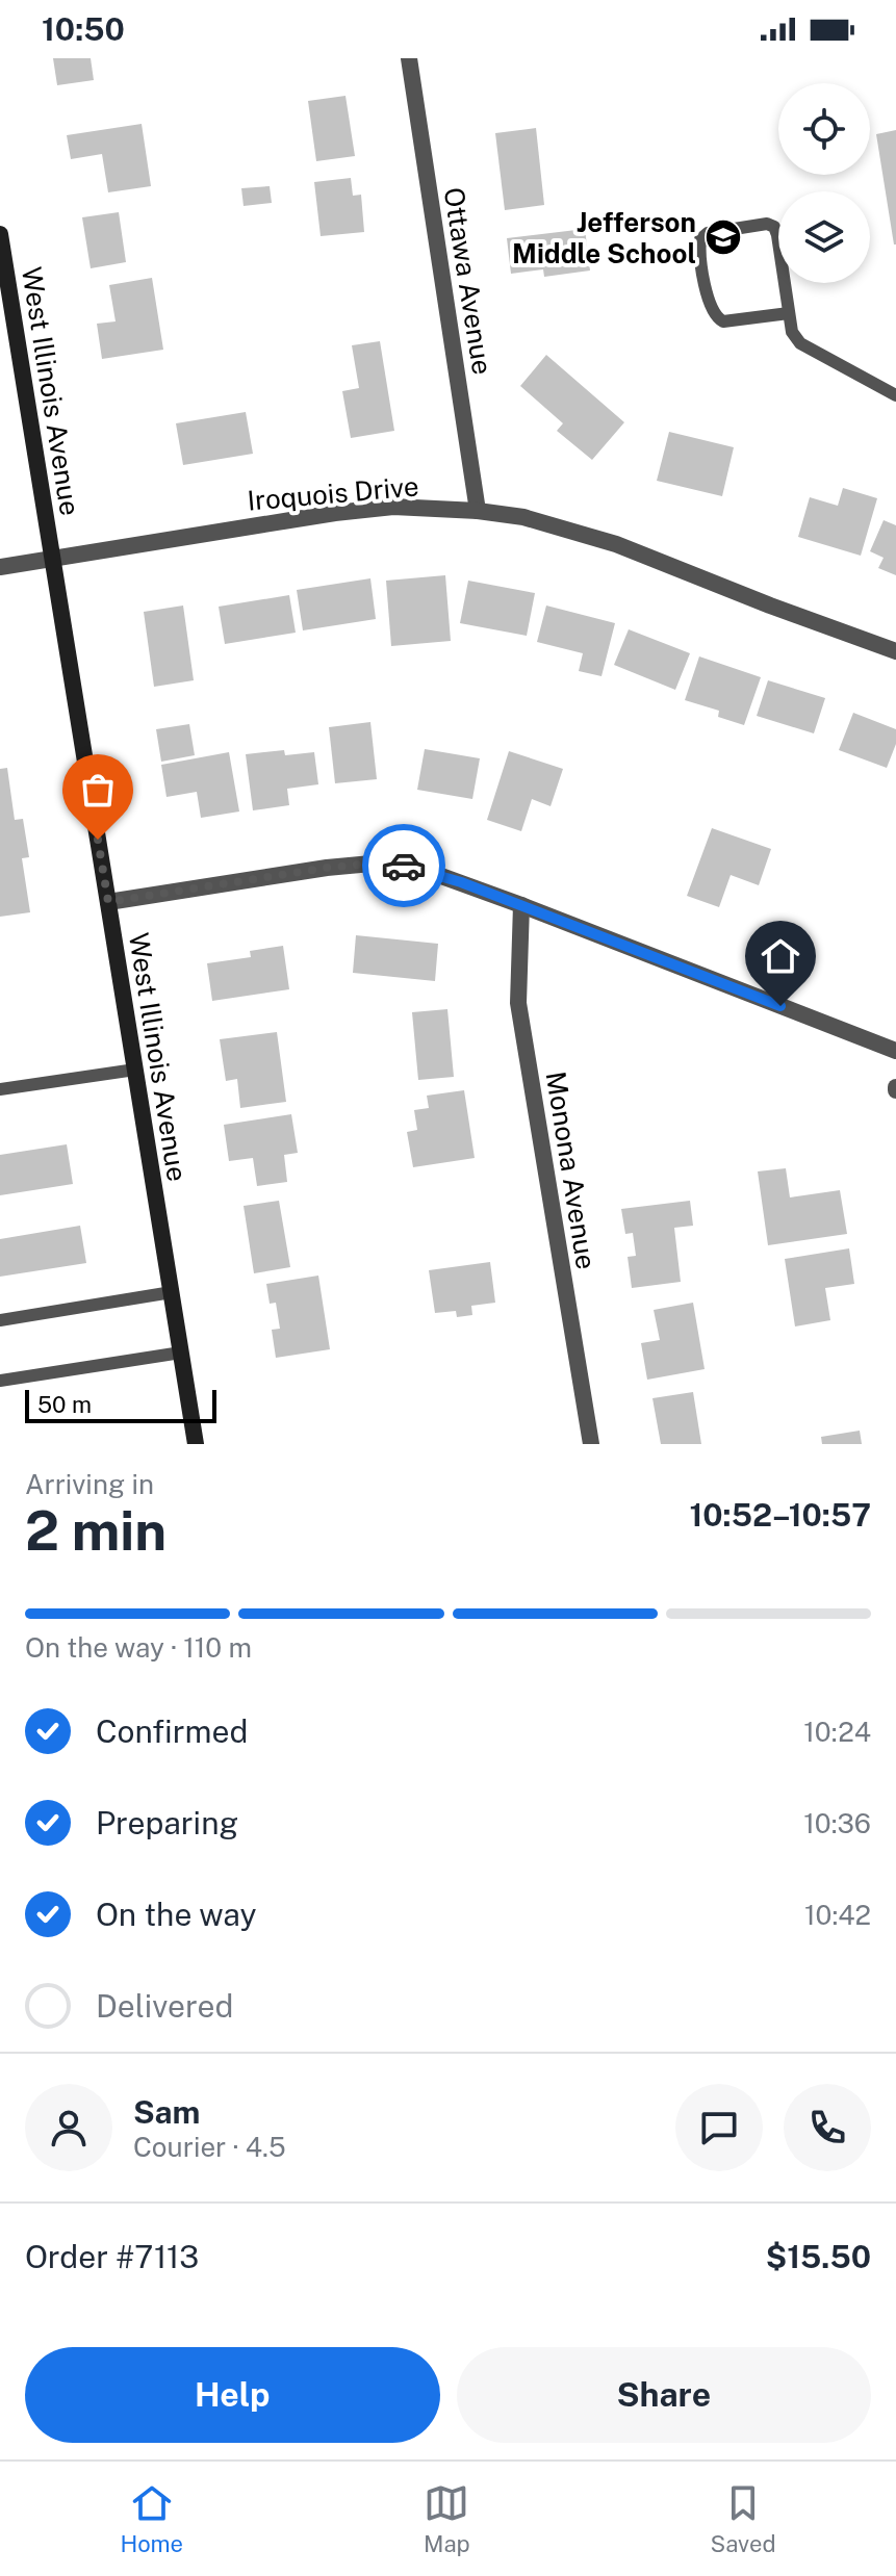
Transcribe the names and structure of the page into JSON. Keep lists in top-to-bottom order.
{
  "streets": {
    "main road": ["West Illinois Avenue"],
    "street": ["Ottawa Avenue", "Iroquois Drive", "Monona Avenue"]
  },
  "crossings": [
    ["Ottawa Avenue", "Iroquois Drive"],
    ["West Illinois Avenue", "Iroquois Drive"]
  ],
  "places": {
    "school or university": ["Jefferson Middle School"]
  },
  "scale_bar": "50 m",
  "page": {
    "status": "10:50",
    "scale": "50 m",
    "heading": ["2 min", "Arriving in", "10:52–10:57"],
    "panel": [
      "Sam",
      "Courier · 4.5",
      "Order #7113",
      "$15.50"
    ],
    "bar": "On the way · 110 m",
    "list": [
      ["Confirmed", "10:24"],
      ["Preparing", "10:36"],
      ["On the way", "10:42"],
      "Delivered"
    ],
    "buttons": ["Help", "Share"],
    "tabs": ["Home", "Map", "Saved"]
  }
}
